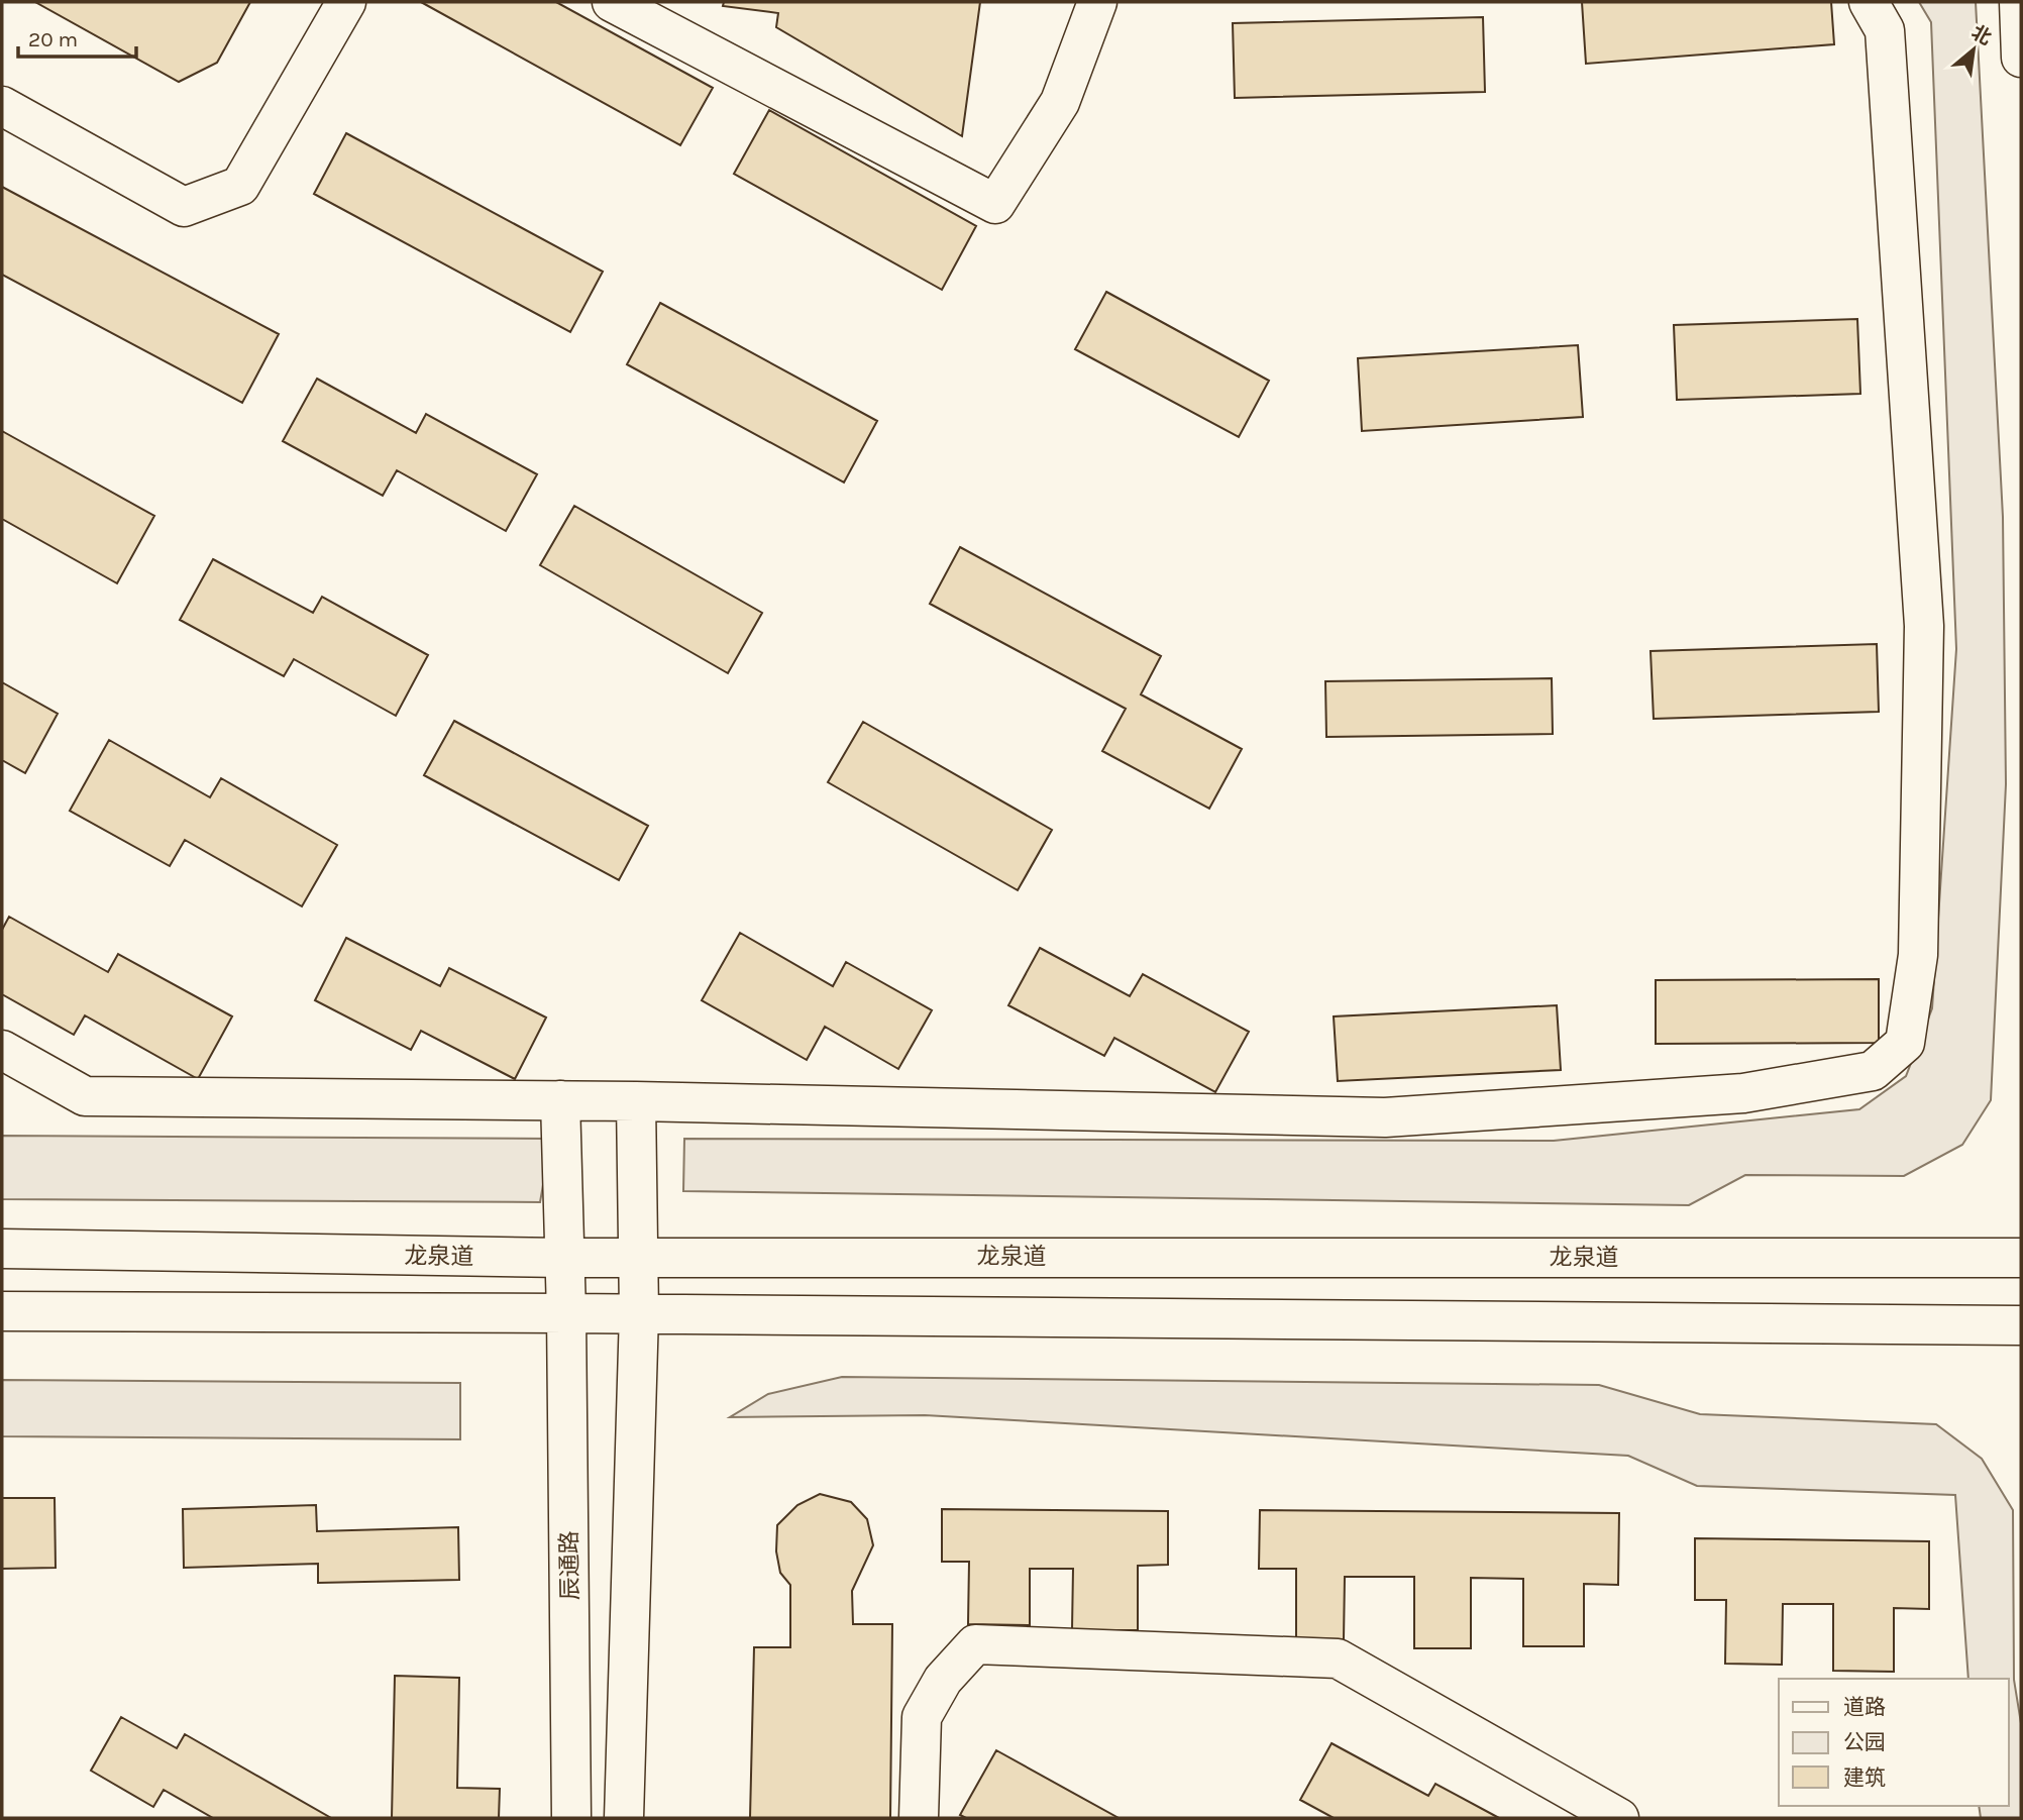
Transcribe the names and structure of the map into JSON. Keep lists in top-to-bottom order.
{
  "streets": {
    "street": ["龙泉道", "辰通路"]
  },
  "crossings": [
    ["龙泉道", "辰通路"]
  ],
  "legend": ["道路", "公园", "建筑"],
  "scale_bar": "20 m",
  "north": "top right"
}
